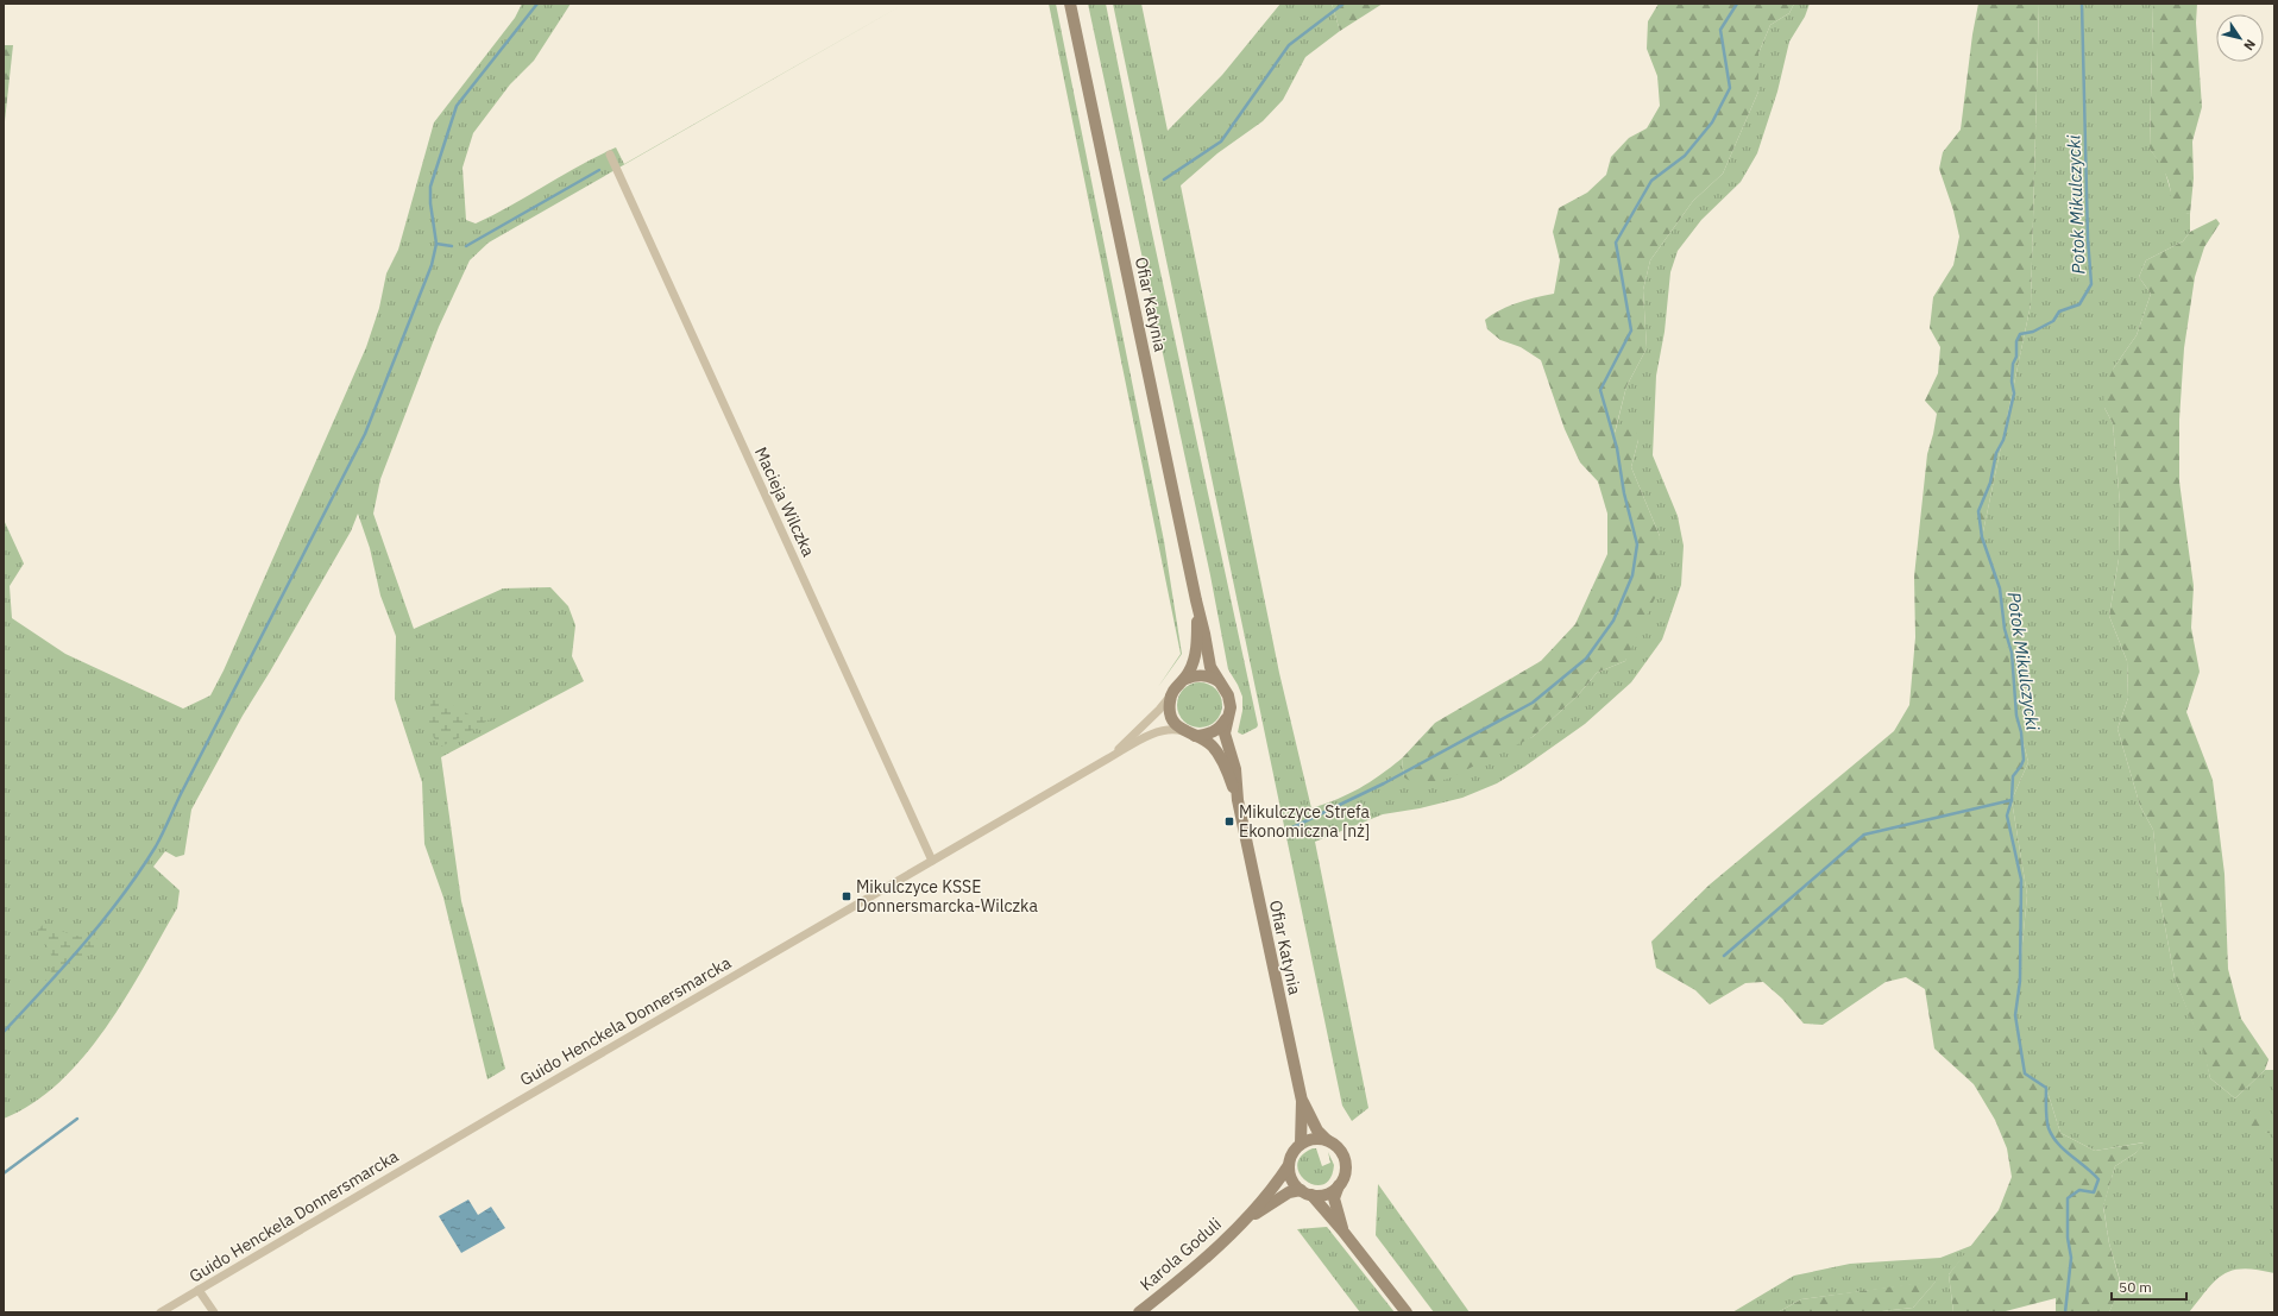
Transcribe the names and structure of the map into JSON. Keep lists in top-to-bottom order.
{
  "streets": {
    "street": [
      "Ofiar Katynia",
      "Macieja Wilczka",
      "Guido Henckela Donnersmarcka",
      "Karola Goduli"
    ]
  },
  "crossings": [
    ["Ofiar Katynia", "Guido Henckela Donnersmarcka"],
    ["Ofiar Katynia", "Karola Goduli"],
    ["Macieja Wilczka", "Guido Henckela Donnersmarcka"]
  ],
  "water": ["Potok Mikulczycki"],
  "places": {
    "transit": ["Mikulczyce Strefa Ekonomiczna [nż]", "Mikulczyce KSSE Donnersmarcka-Wilczka"]
  },
  "scale_bar": "50 m",
  "north": "bottom right"
}
